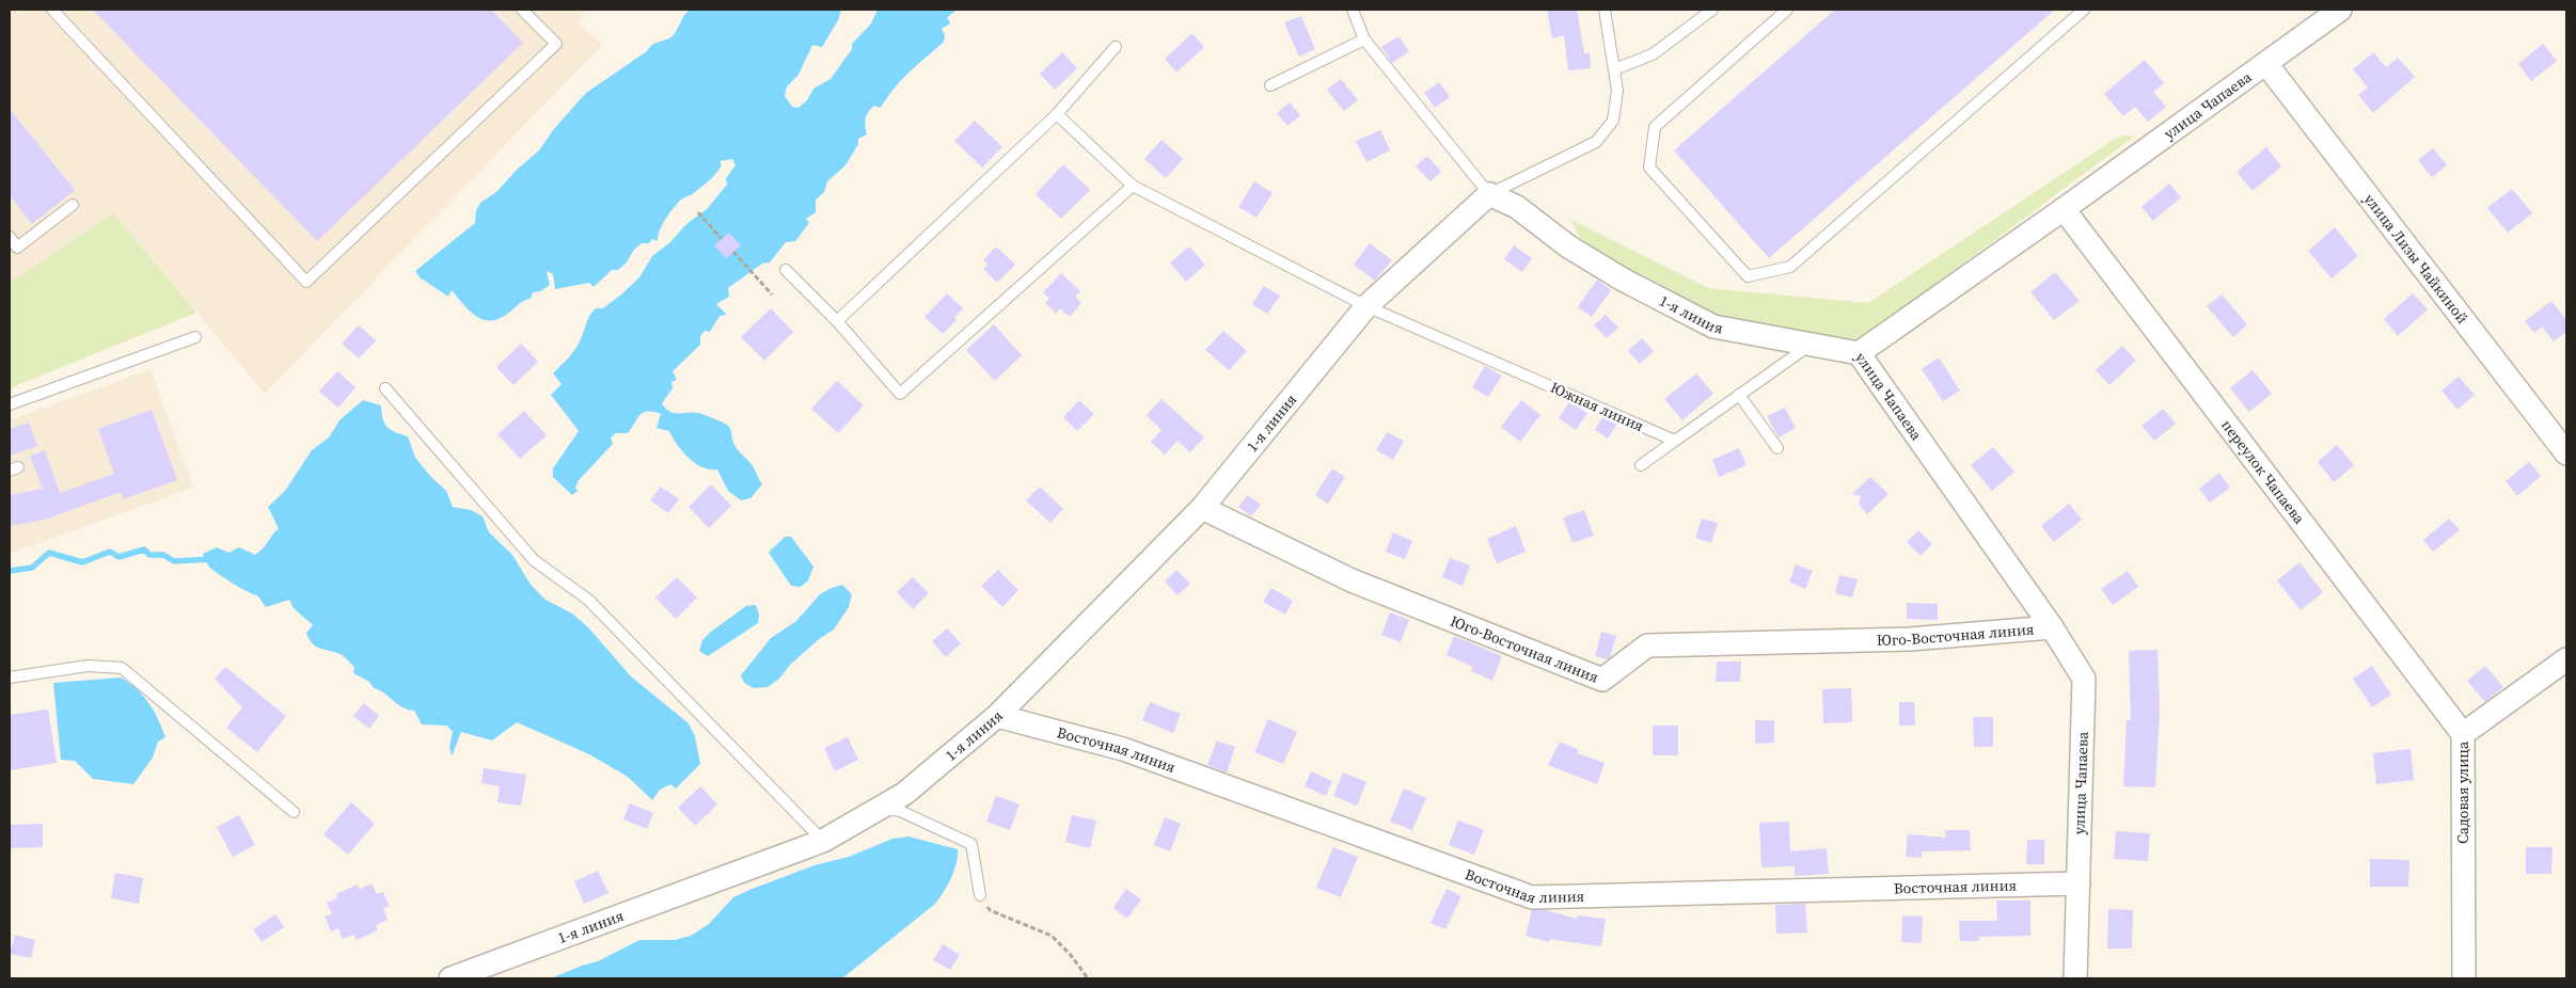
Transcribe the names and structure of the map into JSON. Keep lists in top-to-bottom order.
{
  "streets": {
    "street": [
      "улица Чапаева",
      "улица Лизы Чайкиной",
      "1-я линия",
      "переулок Чапаева",
      "Юго-Восточная линия",
      "Восточная линия",
      "Садовая улица"
    ],
    "lane": ["Южная линия"]
  },
  "crossings": [
    ["улица Чапаева", "улица Лизы Чайкиной"],
    ["улица Чапаева", "1-я линия"],
    ["улица Чапаева", "переулок Чапаева"],
    ["улица Чапаева", "Юго-Восточная линия"],
    ["улица Чапаева", "Восточная линия"],
    ["1-я линия", "Южная линия"],
    ["1-я линия", "Юго-Восточная линия"],
    ["1-я линия", "Восточная линия"],
    ["переулок Чапаева", "Садовая улица"]
  ]
}
